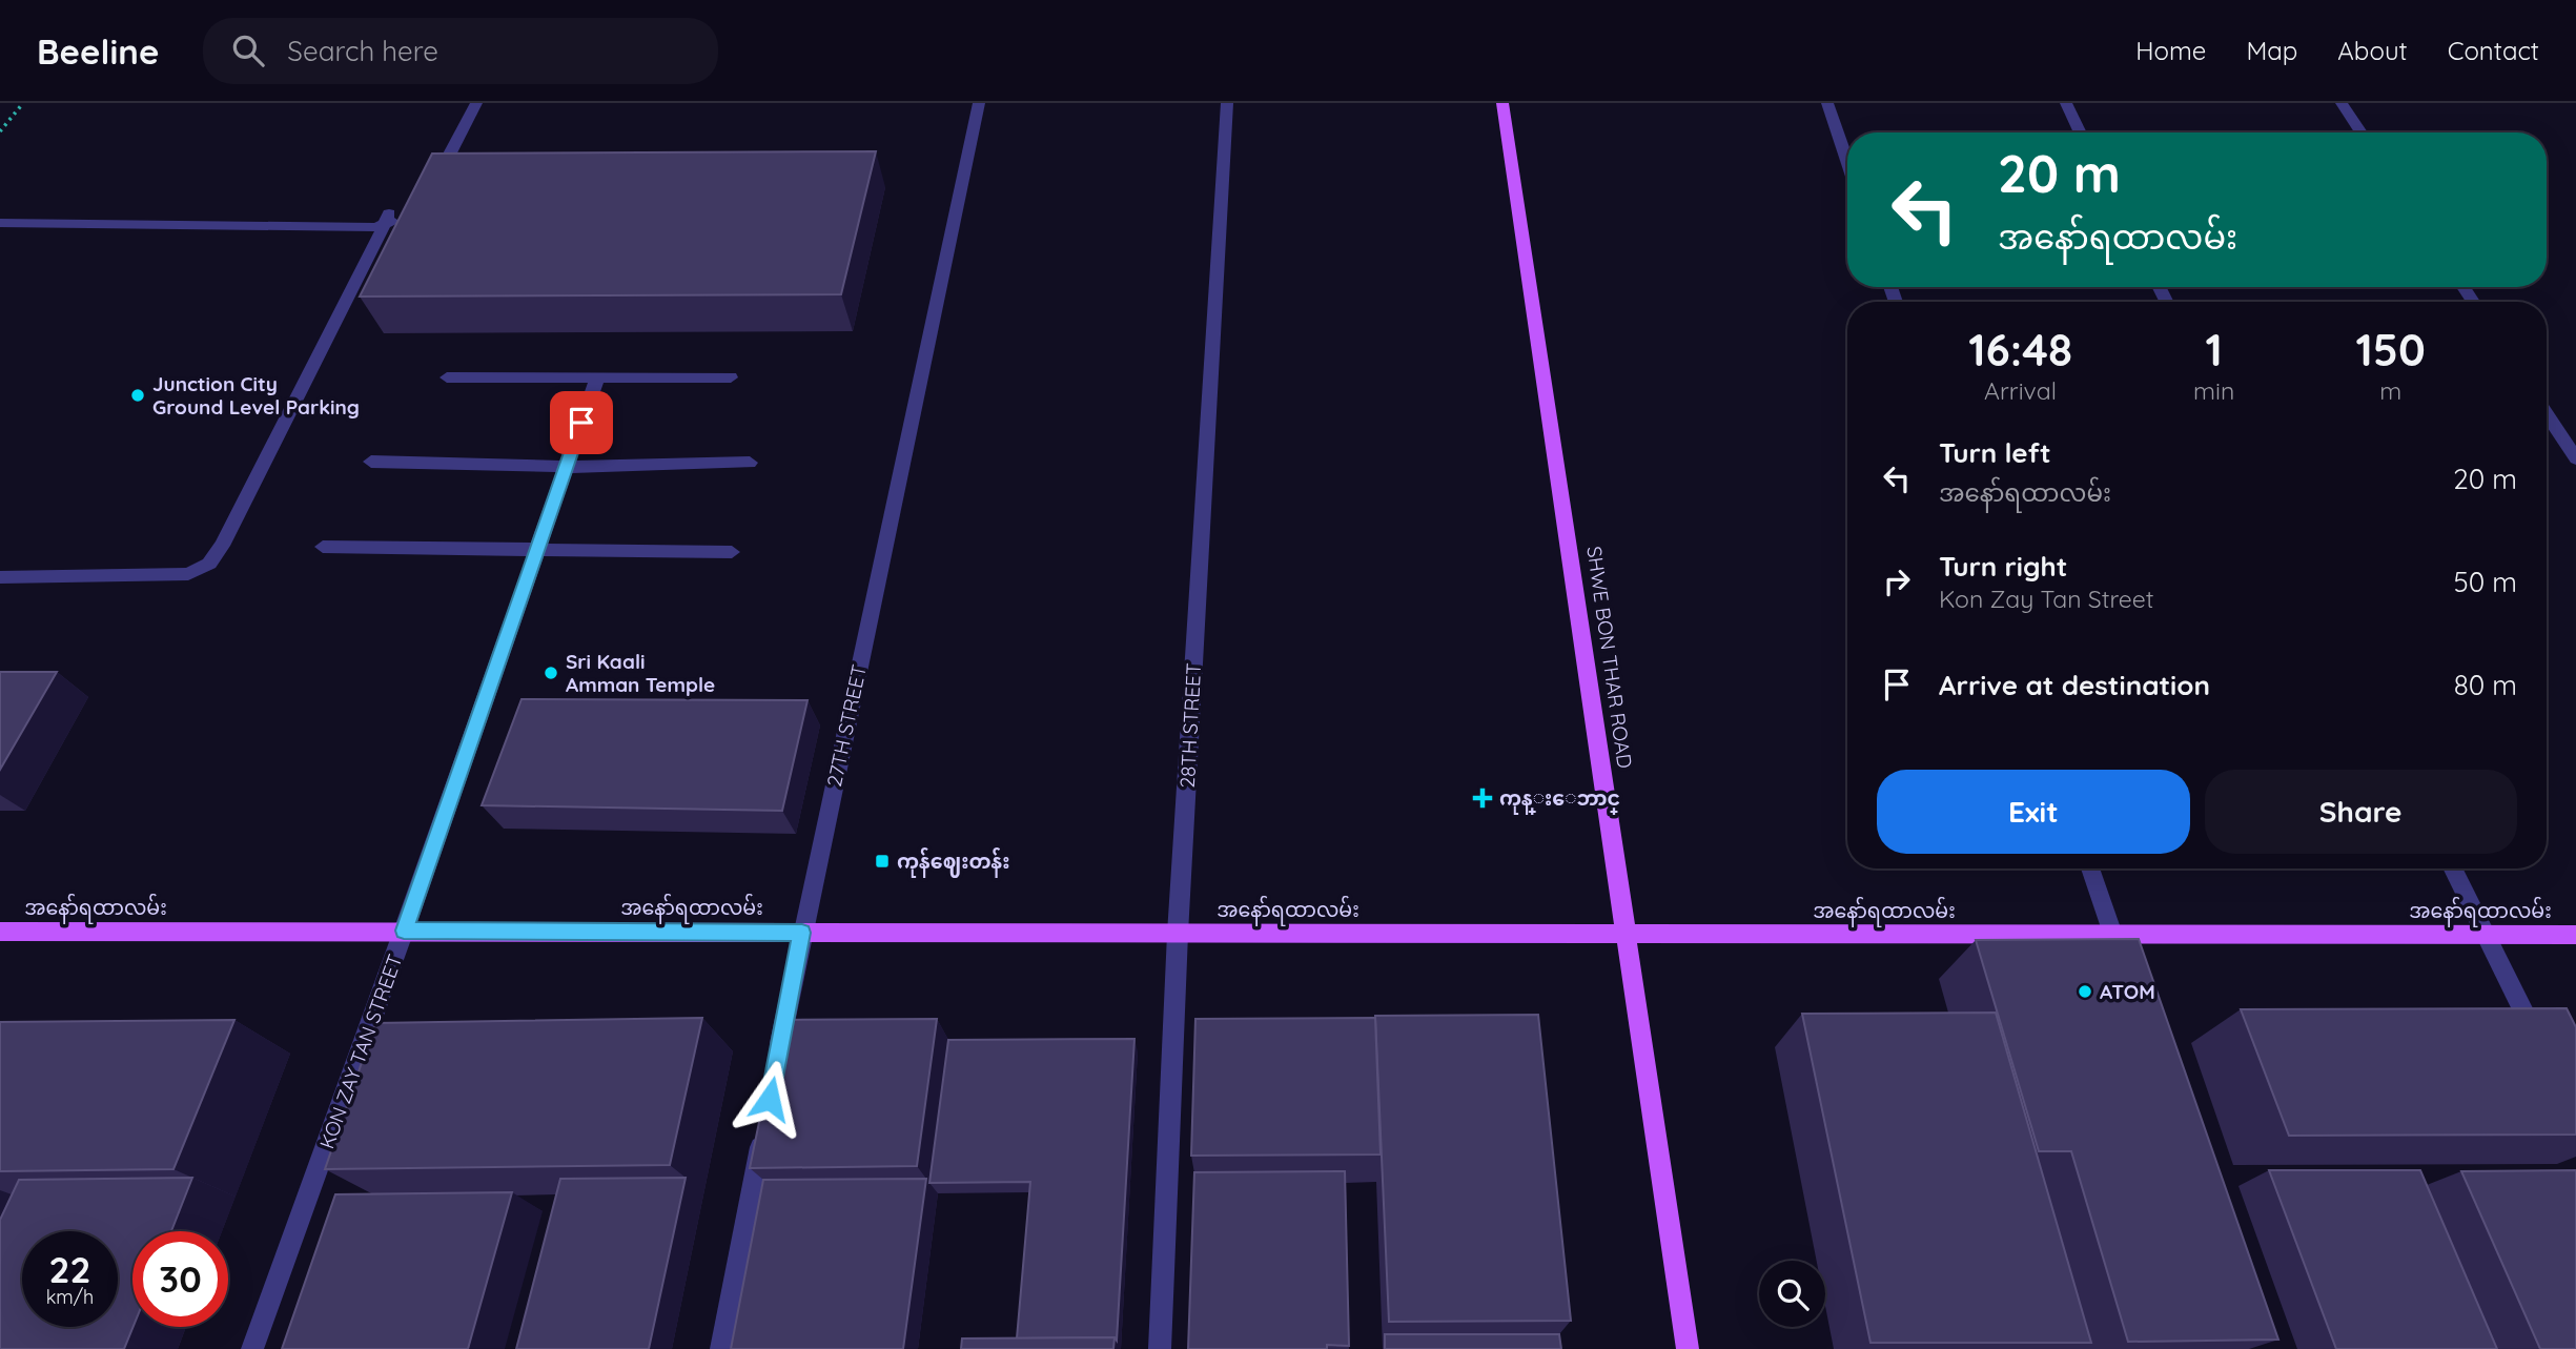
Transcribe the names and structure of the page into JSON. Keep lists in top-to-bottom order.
{
  "streets": {
    "main road": ["SHWE BON THAR ROAD", "အနော်ရထာလမ်း"],
    "street": ["27TH STREET", "28TH STREET", "KON ZAY TAN STREET"]
  },
  "crossings": [
    ["SHWE BON THAR ROAD", "အနော်ရထာလမ်း"],
    ["27TH STREET", "အနော်ရထာလမ်း"],
    ["28TH STREET", "အနော်ရထာလမ်း"],
    ["အနော်ရထာလမ်း", "KON ZAY TAN STREET"]
  ],
  "places": {
    "other": ["Junction City Ground Level Parking", "Sri Kaali Amman Temple", "ATOM"],
    "health": ["ကုန္းေဘာင္"],
    "transit": ["ကုန်ဈေးတန်း"]
  },
  "page": {
    "header": "Beeline",
    "search": "Search here",
    "nav": [
      "Home",
      "Map",
      "About",
      "Contact"
    ],
    "turn": ["20 m", "အနော်ရထာလမ်း"],
    "eta": [
      "16:48",
      "Arrival",
      "1",
      "min",
      "150",
      "m"
    ],
    "list": [
      {
        "name": "Turn left",
        "note": "အနော်ရထာလမ်း",
        "value": "20 m"
      },
      {
        "name": "Turn right",
        "note": "Kon Zay Tan Street",
        "value": "50 m"
      },
      {
        "name": "Arrive at destination",
        "value": "80 m"
      }
    ],
    "buttons": ["Exit", "Share"],
    "speed": "22 km/h",
    "limit": "30"
  }
}
